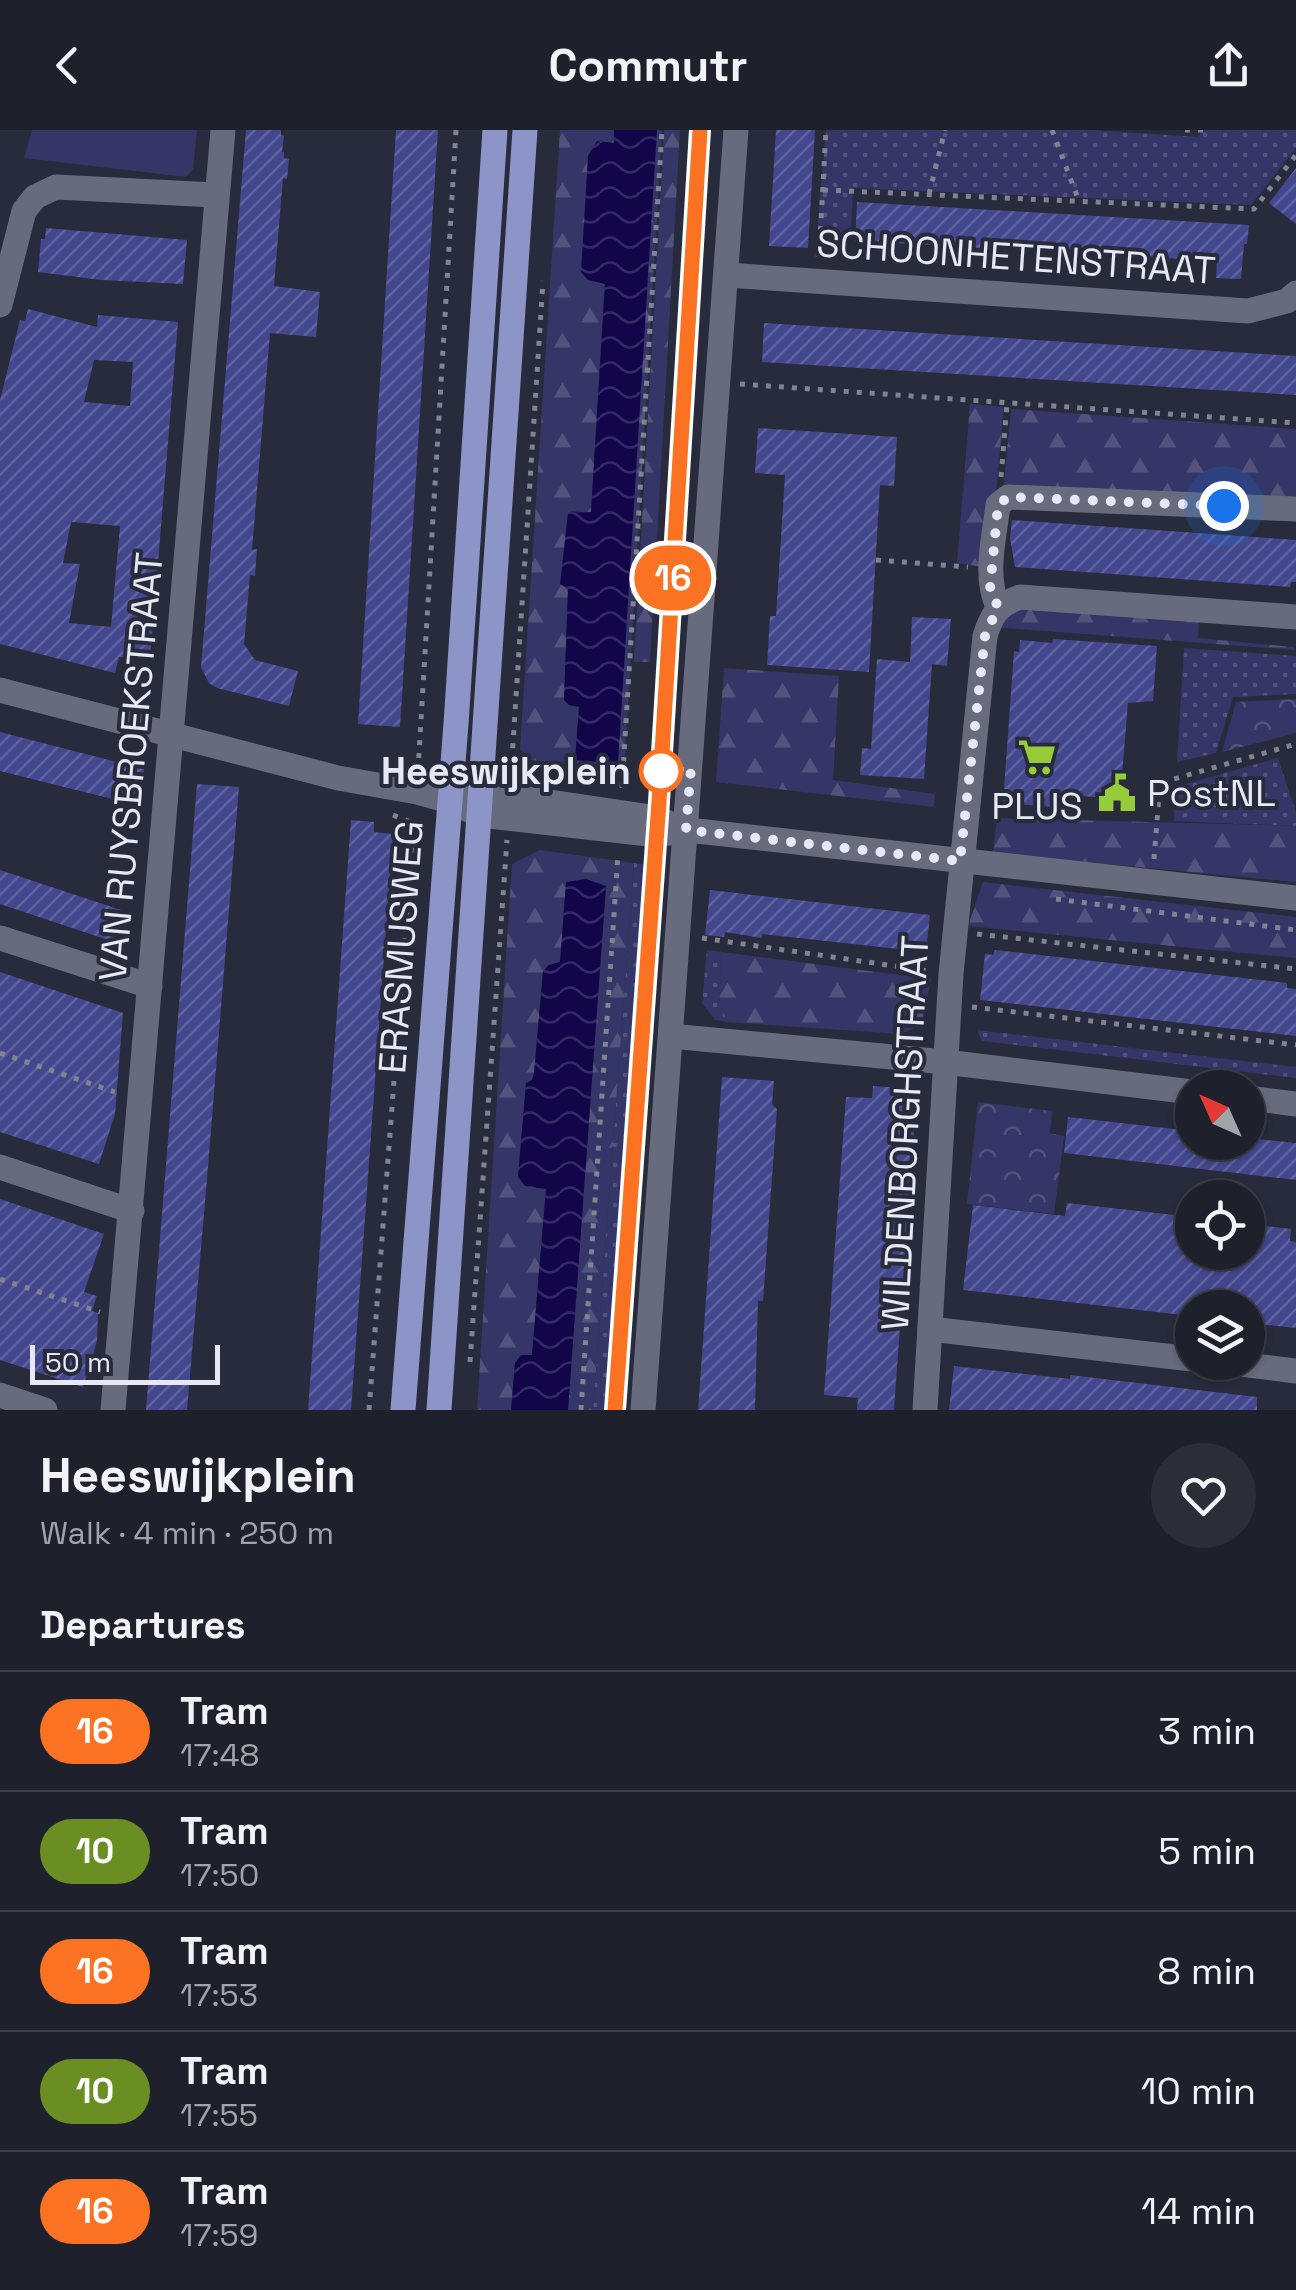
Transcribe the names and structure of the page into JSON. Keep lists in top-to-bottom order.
{
  "streets": {
    "main road": ["ERASMUSWEG"],
    "street": ["SCHOONHETENSTRAAT", "VAN RUYSBROEKSTRAAT", "WILDENBORGHSTRAAT"]
  },
  "places": {
    "supermarket": ["PLUS"],
    "other": ["Heeswijkplein"],
    "public building": ["PostNL"]
  },
  "lines": ["tram line 16"],
  "scale_bar": "50 m",
  "north": "top left",
  "page": {
    "header": "Commutr",
    "on_map": "16",
    "scale": "50 m",
    "heading": [
      ["Heeswijkplein", "Walk · 4 min · 250 m"],
      "Departures"
    ],
    "list": [
      {
        "mark": "16",
        "name": "Tram",
        "note": "17:48",
        "value": "3 min"
      },
      {
        "mark": "10",
        "name": "Tram",
        "note": "17:50",
        "value": "5 min"
      },
      {
        "mark": "16",
        "name": "Tram",
        "note": "17:53",
        "value": "8 min"
      },
      {
        "mark": "10",
        "name": "Tram",
        "note": "17:55",
        "value": "10 min"
      },
      {
        "mark": "16",
        "name": "Tram",
        "note": "17:59",
        "value": "14 min"
      }
    ]
  }
}
